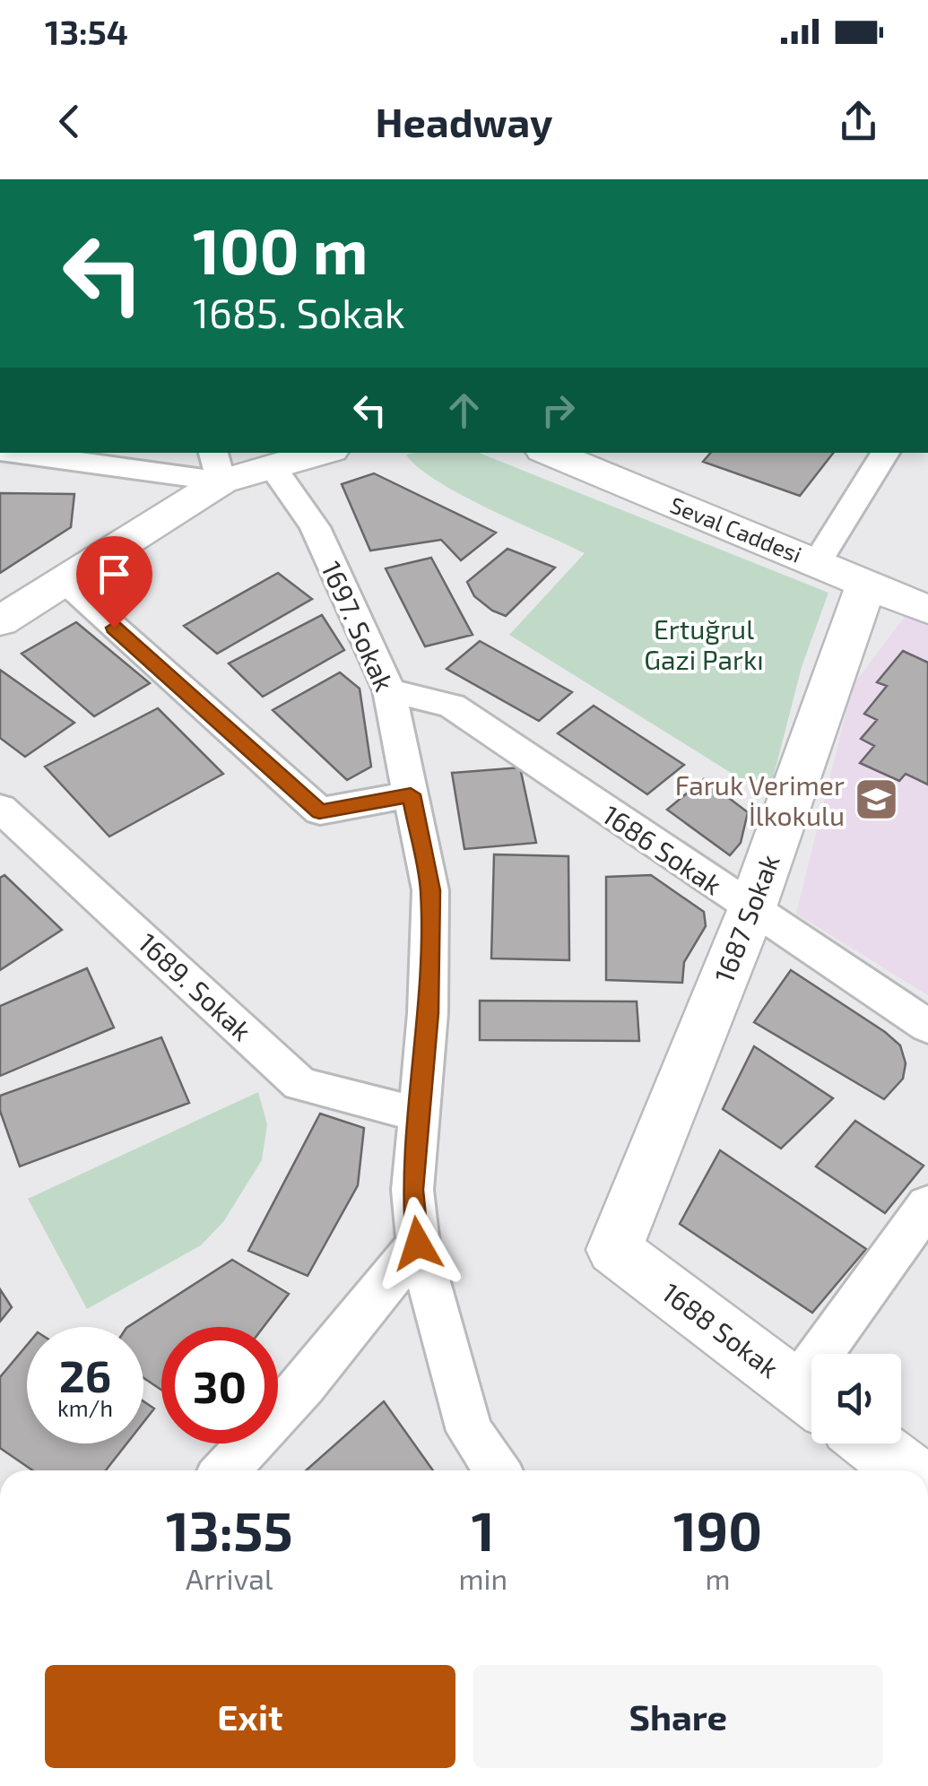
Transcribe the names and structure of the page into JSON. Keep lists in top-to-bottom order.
{
  "streets": {
    "street": [
      "Seval Caddesi",
      "1697. Sokak",
      "1686 Sokak",
      "1687 Sokak",
      "1689. Sokak",
      "1688 Sokak"
    ]
  },
  "crossings": [
    ["Seval Caddesi", "1687 Sokak"],
    ["1697. Sokak", "1686 Sokak"],
    ["1697. Sokak", "1689. Sokak"],
    ["1686 Sokak", "1687 Sokak"],
    ["1687 Sokak", "1688 Sokak"]
  ],
  "parks": ["Ertuğrul Gazi Parkı"],
  "places": {
    "school or university": ["Faruk Verimer İlkokulu"]
  },
  "page": {
    "status": "13:54",
    "header": "Headway",
    "turn": ["100 m", "1685. Sokak"],
    "speed": "26 km/h",
    "limit": "30",
    "eta": [
      "13:55",
      "Arrival",
      "1",
      "min",
      "190",
      "m"
    ],
    "buttons": ["Exit", "Share"]
  }
}
